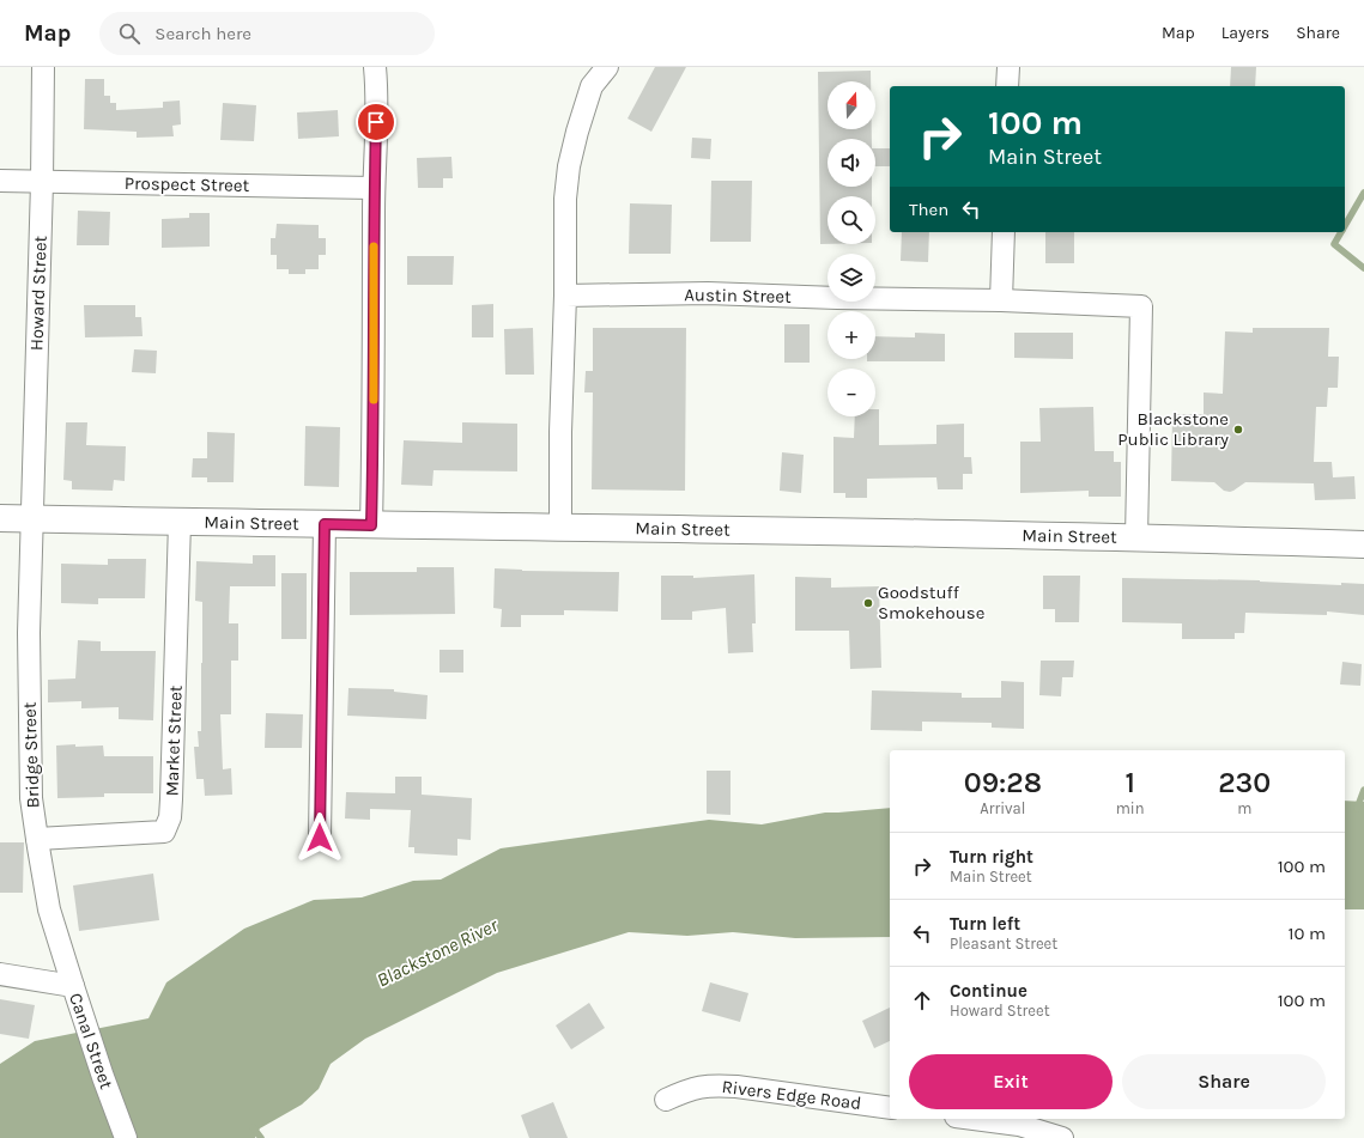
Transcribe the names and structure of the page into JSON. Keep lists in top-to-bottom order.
{
  "streets": {
    "main road": ["Main Street"],
    "street": [
      "Prospect Street",
      "Howard Street",
      "Austin Street",
      "Market Street",
      "Bridge Street",
      "Canal Street",
      "Rivers Edge Road"
    ]
  },
  "crossings": [
    ["Prospect Street", "Howard Street"],
    ["Howard Street", "Main Street"],
    ["Howard Street", "Bridge Street"],
    ["Austin Street", "Main Street"],
    ["Main Street", "Market Street"],
    ["Main Street", "Bridge Street"],
    ["Market Street", "Bridge Street"],
    ["Bridge Street", "Canal Street"]
  ],
  "water": ["Blackstone River"],
  "places": ["Blackstone Public Library", "Goodstuff Smokehouse"],
  "north": "top",
  "page": {
    "header": "Map",
    "search": "Search here",
    "nav": ["Map", "Layers", "Share"],
    "map_buttons": ["+", "−"],
    "turn": ["100 m", "Main Street"],
    "then": "Then",
    "eta": [
      "09:28",
      "Arrival",
      "1",
      "min",
      "230",
      "m"
    ],
    "list": [
      {
        "name": "Turn right",
        "note": "Main Street",
        "value": "100 m"
      },
      {
        "name": "Turn left",
        "note": "Pleasant Street",
        "value": "10 m"
      },
      {
        "name": "Continue",
        "note": "Howard Street",
        "value": "100 m"
      }
    ],
    "buttons": ["Exit", "Share"]
  }
}
